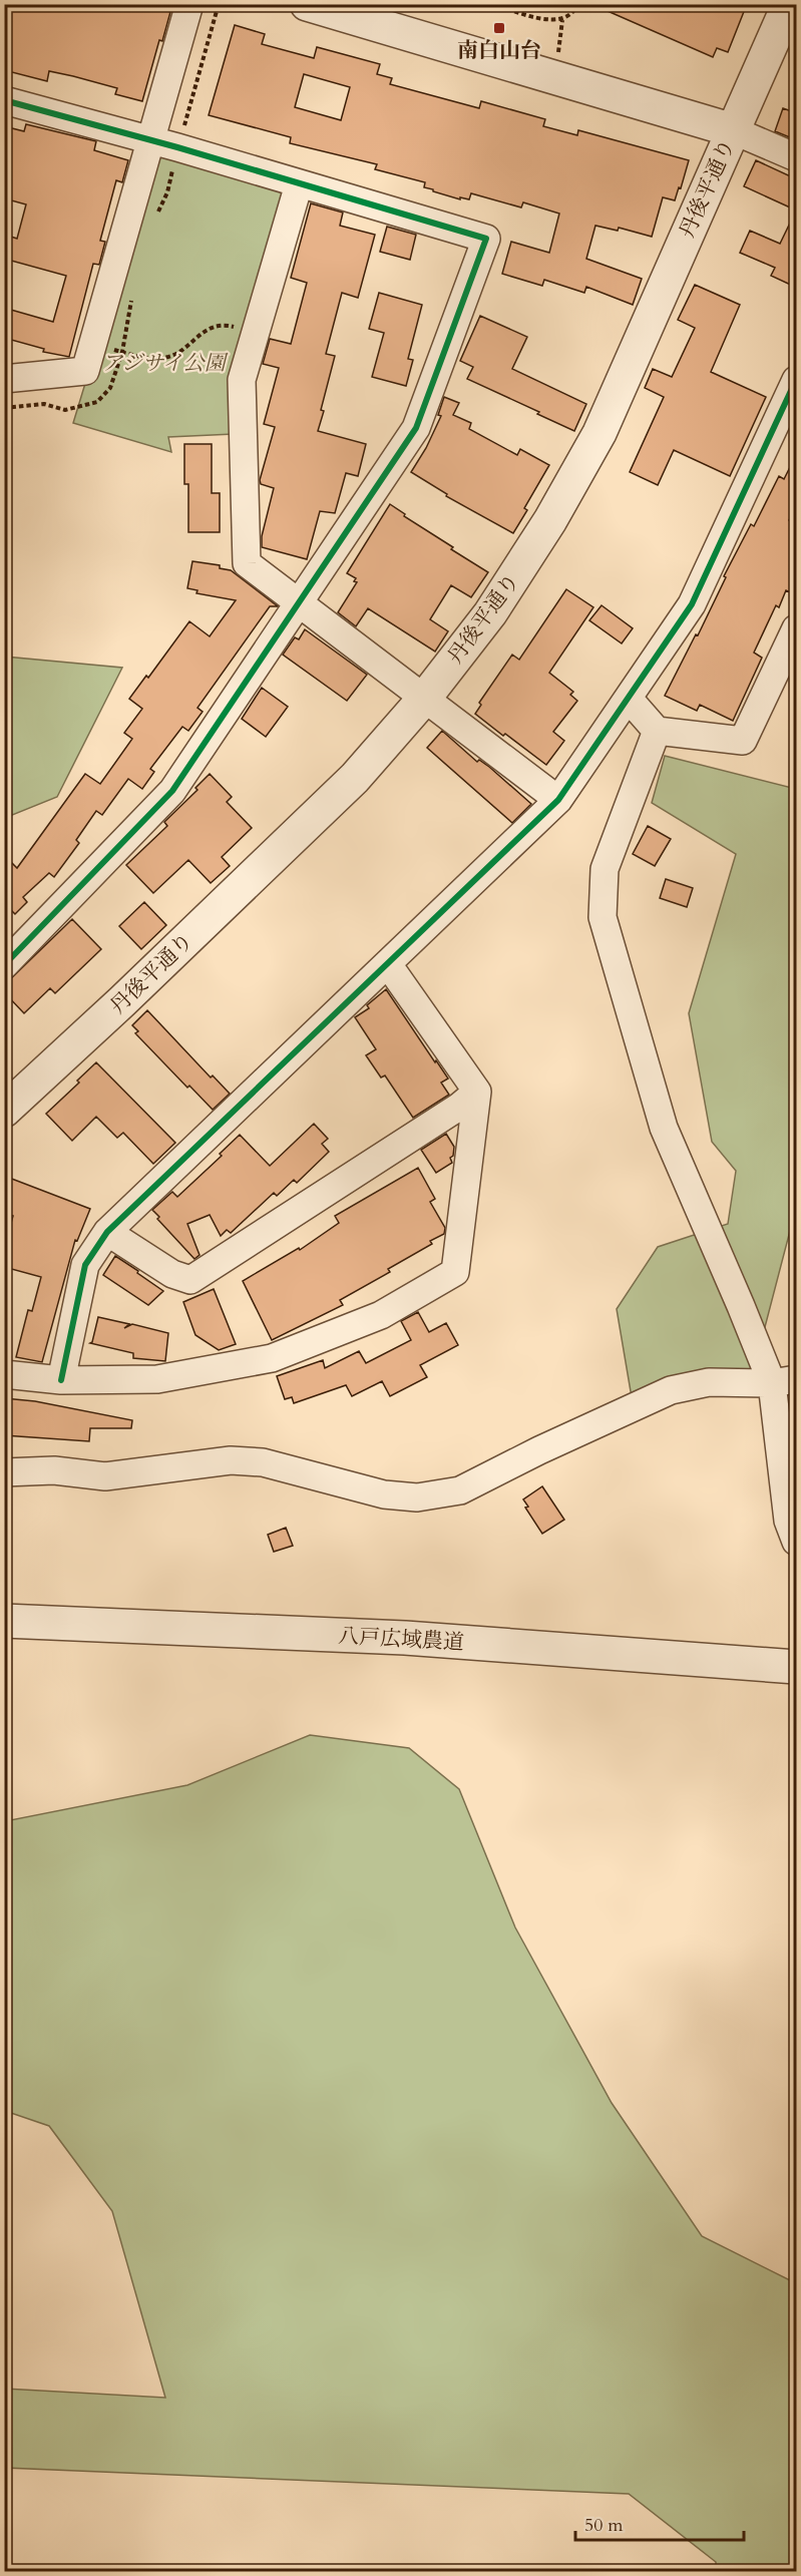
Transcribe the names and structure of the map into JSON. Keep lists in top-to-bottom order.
{
  "streets": {
    "street": ["丹後平通り", "八戸広域農道"]
  },
  "parks": ["アジサイ公園"],
  "places": {
    "transit": ["南白山台"]
  },
  "scale_bar": "50 m"
}
